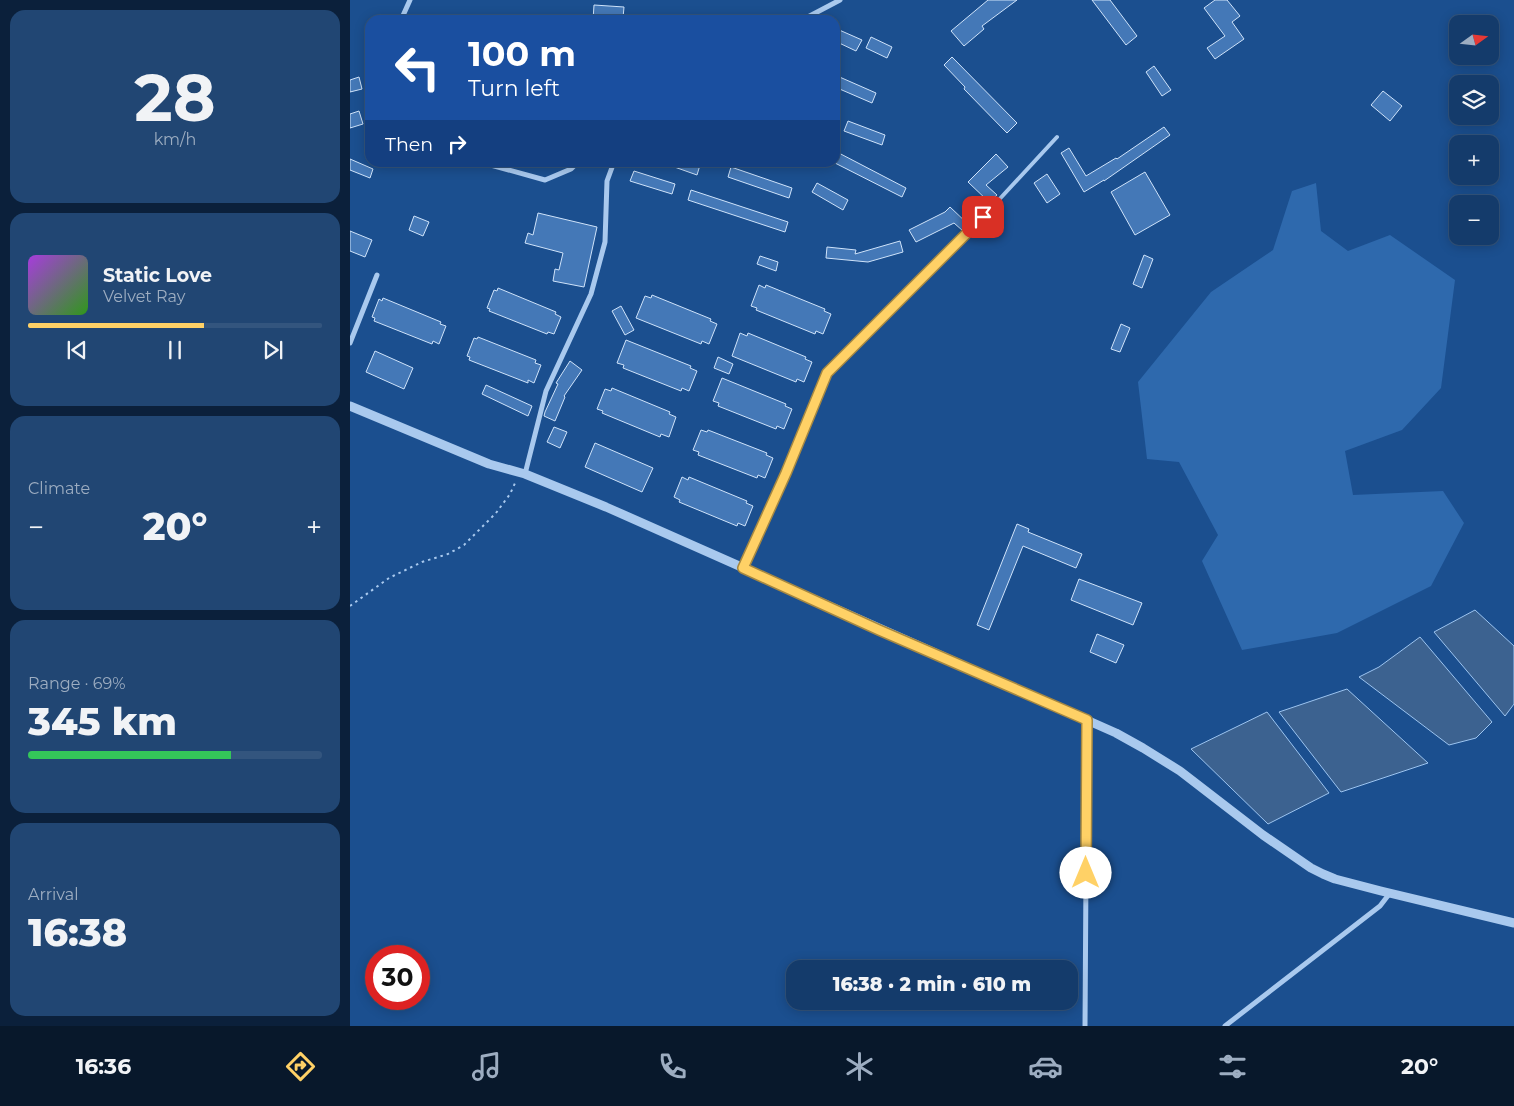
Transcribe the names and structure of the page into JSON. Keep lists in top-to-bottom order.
{
  "north": "right",
  "page": {
    "tile": [
      ["28", "km/h"],
      "Climate",
      ["Range · 69%", "345 km"],
      ["Arrival", "16:38"]
    ],
    "map_buttons": ["+", "−"],
    "turn": ["100 m", "Turn left"],
    "then": "Then",
    "song": ["Static Love", "Velvet Ray"],
    "heat": ["−", "20°", "+"],
    "limit": "30",
    "trip": "16:38 · 2 min · 610 m",
    "tabs": ["16:36", "20°"]
  }
}
